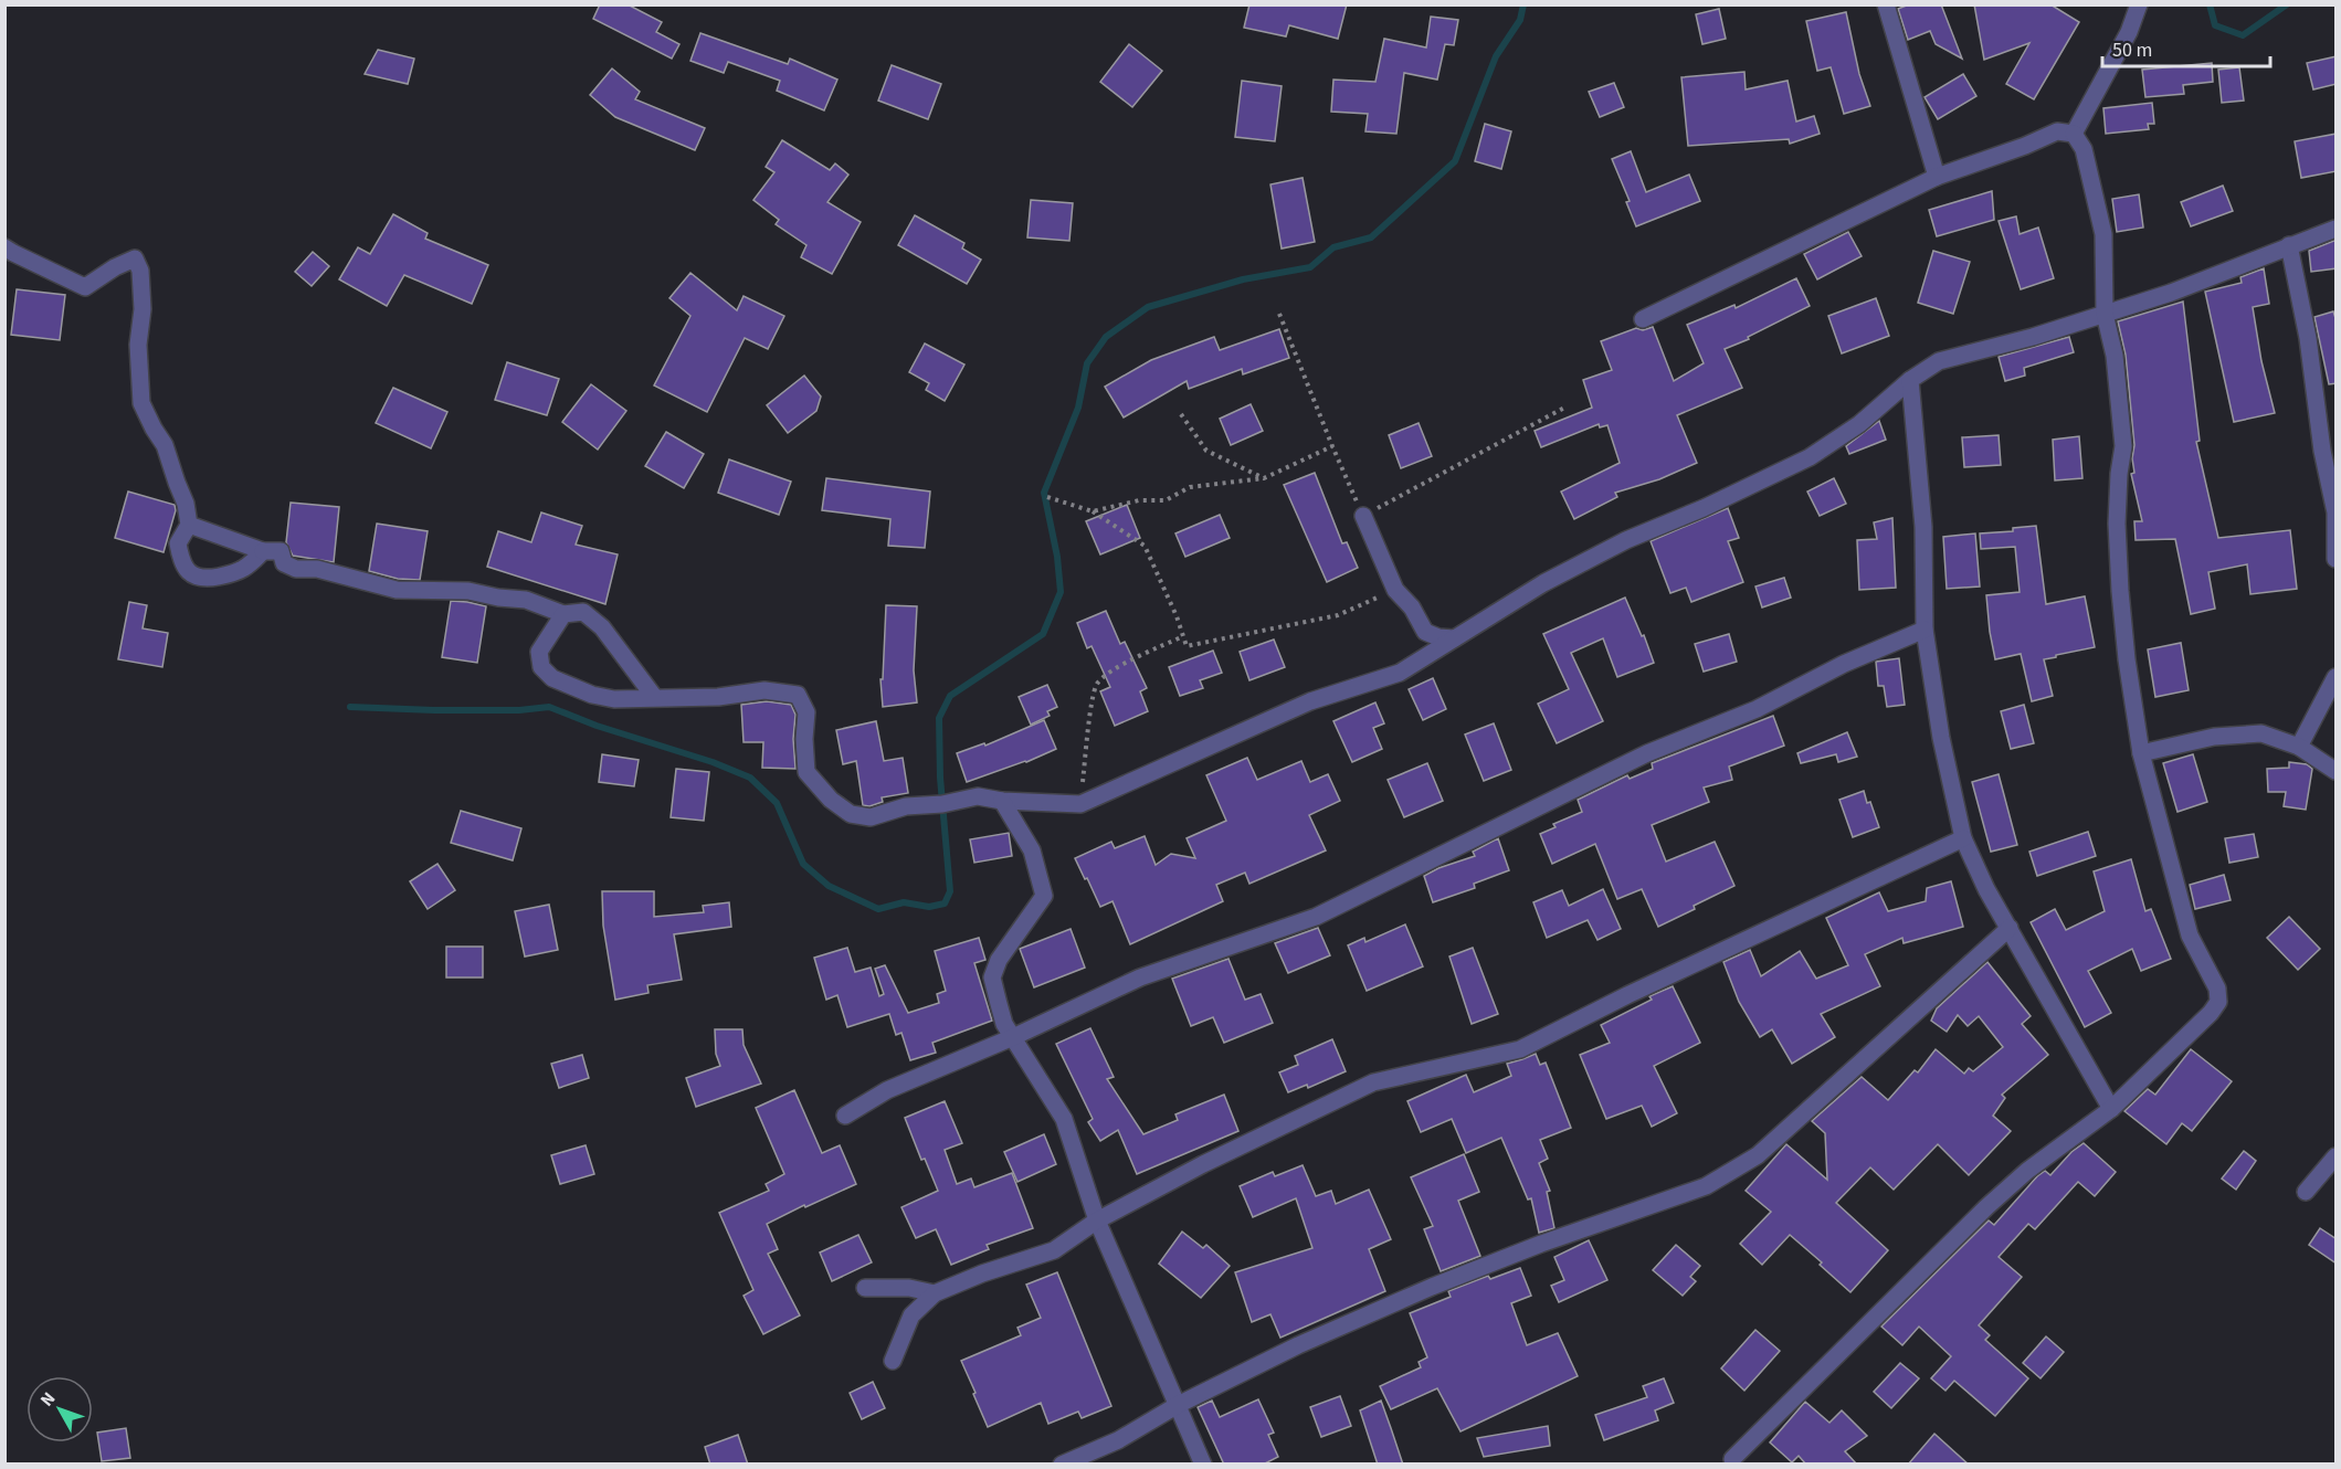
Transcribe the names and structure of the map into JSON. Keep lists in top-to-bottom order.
{
  "scale_bar": "50 m",
  "north": "top left"
}
